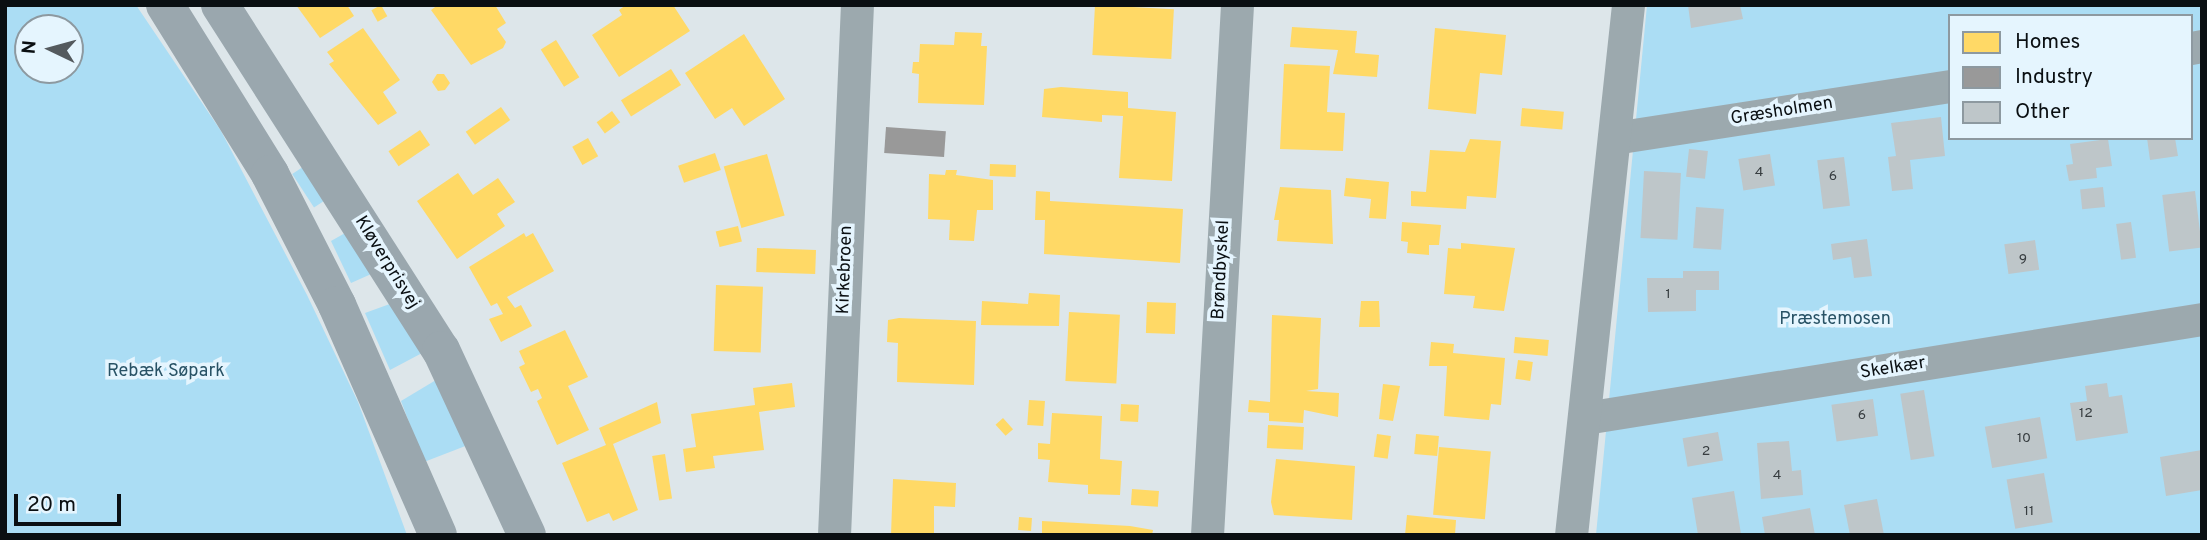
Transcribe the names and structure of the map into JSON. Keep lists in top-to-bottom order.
{
  "streets": {
    "street": [
      "Græsholmen",
      "Kløverprisvej",
      "Kirkebroen",
      "Brøndbyskel",
      "Skelkær"
    ]
  },
  "parks": ["Præstemosen", "Rebæk Søpark"],
  "house_numbers": [
    "4",
    "6",
    "9",
    "1",
    "12",
    "6",
    "10",
    "2",
    "4",
    "11"
  ],
  "legend": ["Homes", "Industry", "Other"],
  "scale_bar": "20 m",
  "north": "left"
}
